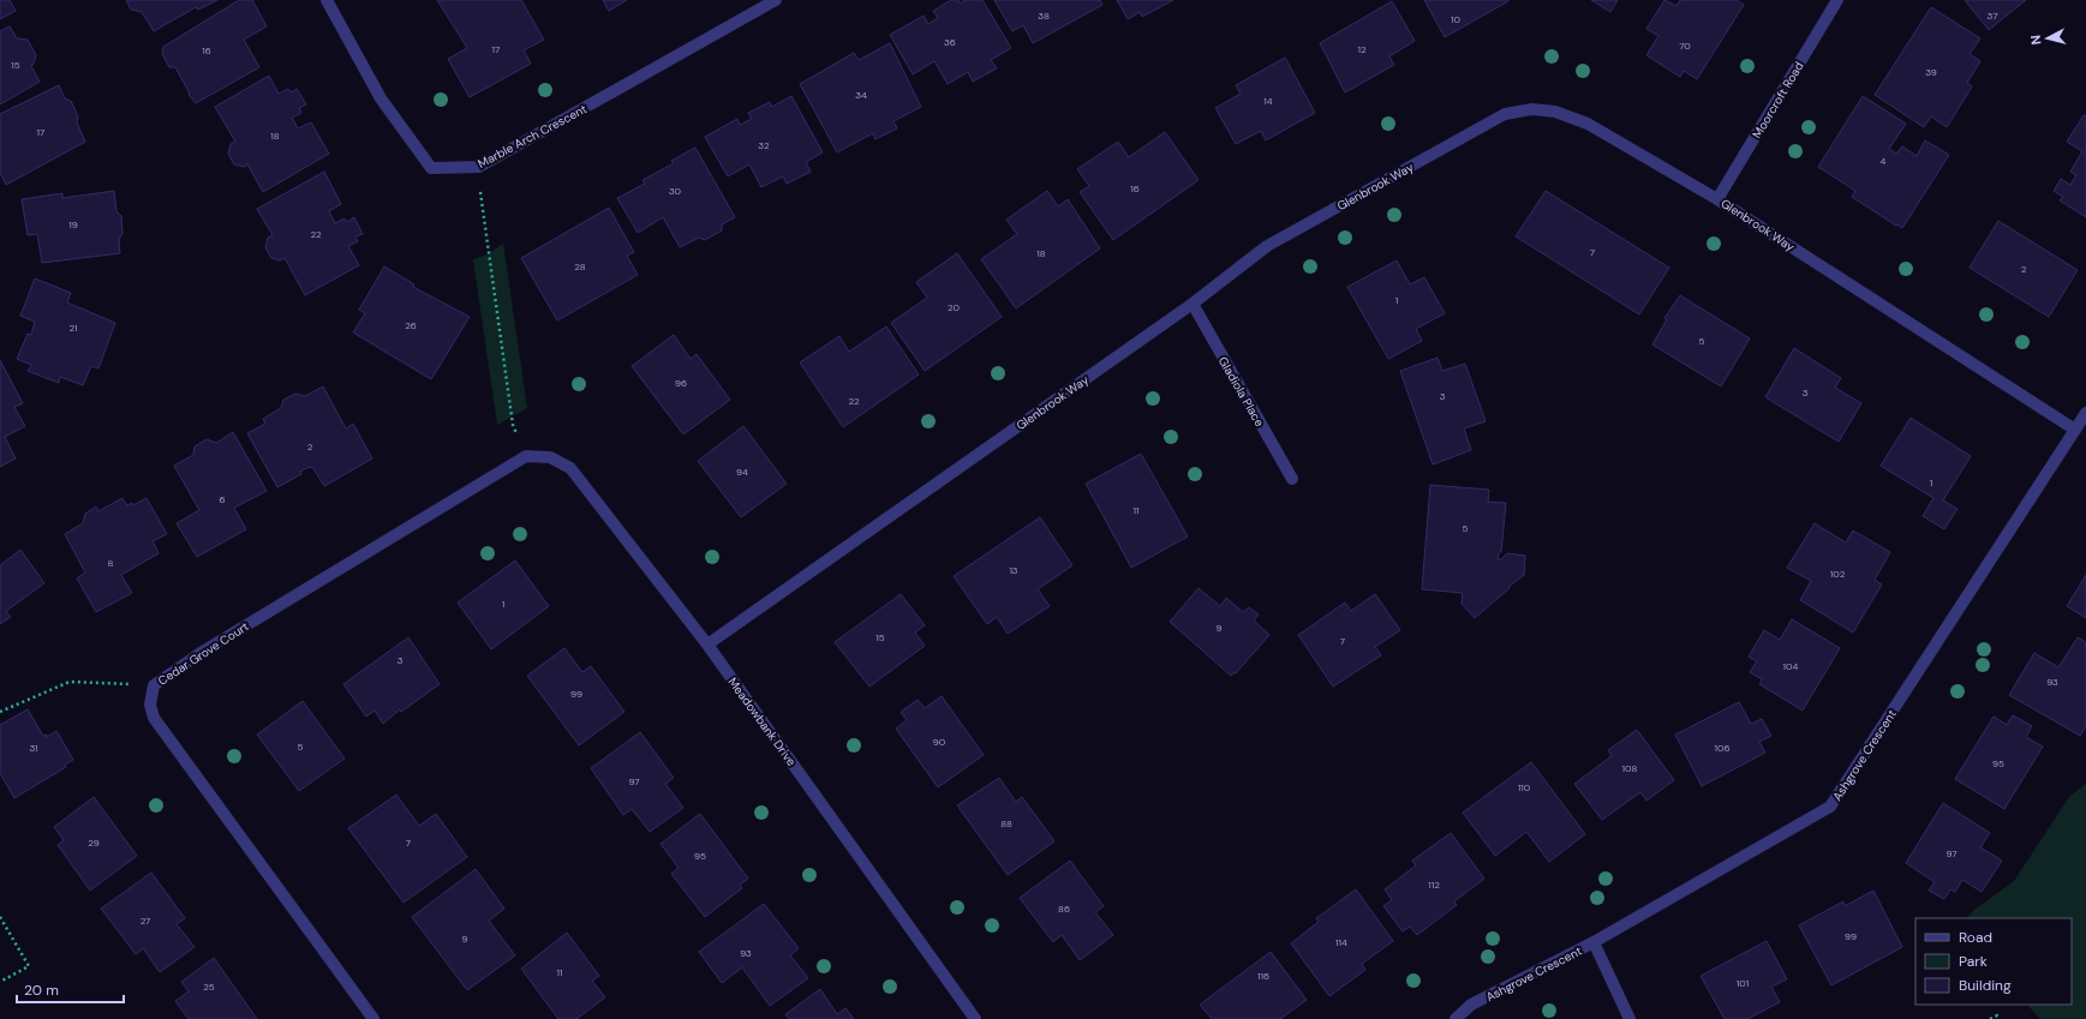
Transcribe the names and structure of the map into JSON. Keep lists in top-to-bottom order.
{
  "streets": {
    "street": [
      "Moorcroft Road",
      "Marble Arch Crescent",
      "Glenbrook Way",
      "Gladiola Place",
      "Cedar Grove Court",
      "Meadowbank Drive",
      "Ashgrove Crescent"
    ]
  },
  "crossings": [
    ["Moorcroft Road", "Glenbrook Way"],
    ["Glenbrook Way", "Gladiola Place"],
    ["Glenbrook Way", "Meadowbank Drive"],
    ["Glenbrook Way", "Ashgrove Crescent"],
    ["Cedar Grove Court", "Meadowbank Drive"]
  ],
  "house_numbers": [
    "38",
    "37",
    "10",
    "36",
    "70",
    "17",
    "12",
    "16",
    "15",
    "39",
    "34",
    "14",
    "17",
    "18",
    "32",
    "4",
    "16",
    "30",
    "19",
    "22",
    "7",
    "18",
    "28",
    "2",
    "1",
    "20",
    "26",
    "21",
    "5",
    "96",
    "3",
    "3",
    "22",
    "2",
    "94",
    "1",
    "6",
    "11",
    "5",
    "8",
    "13",
    "102",
    "1",
    "9",
    "15",
    "7",
    "3",
    "104",
    "93",
    "99",
    "90",
    "5",
    "31",
    "106",
    "95",
    "108",
    "97",
    "110",
    "88",
    "29",
    "7",
    "97",
    "95",
    "112",
    "86",
    "27",
    "99",
    "9",
    "114",
    "93",
    "11",
    "116",
    "101",
    "25"
  ],
  "legend": ["Road", "Park", "Building"],
  "scale_bar": "20 m",
  "north": "left"
}
